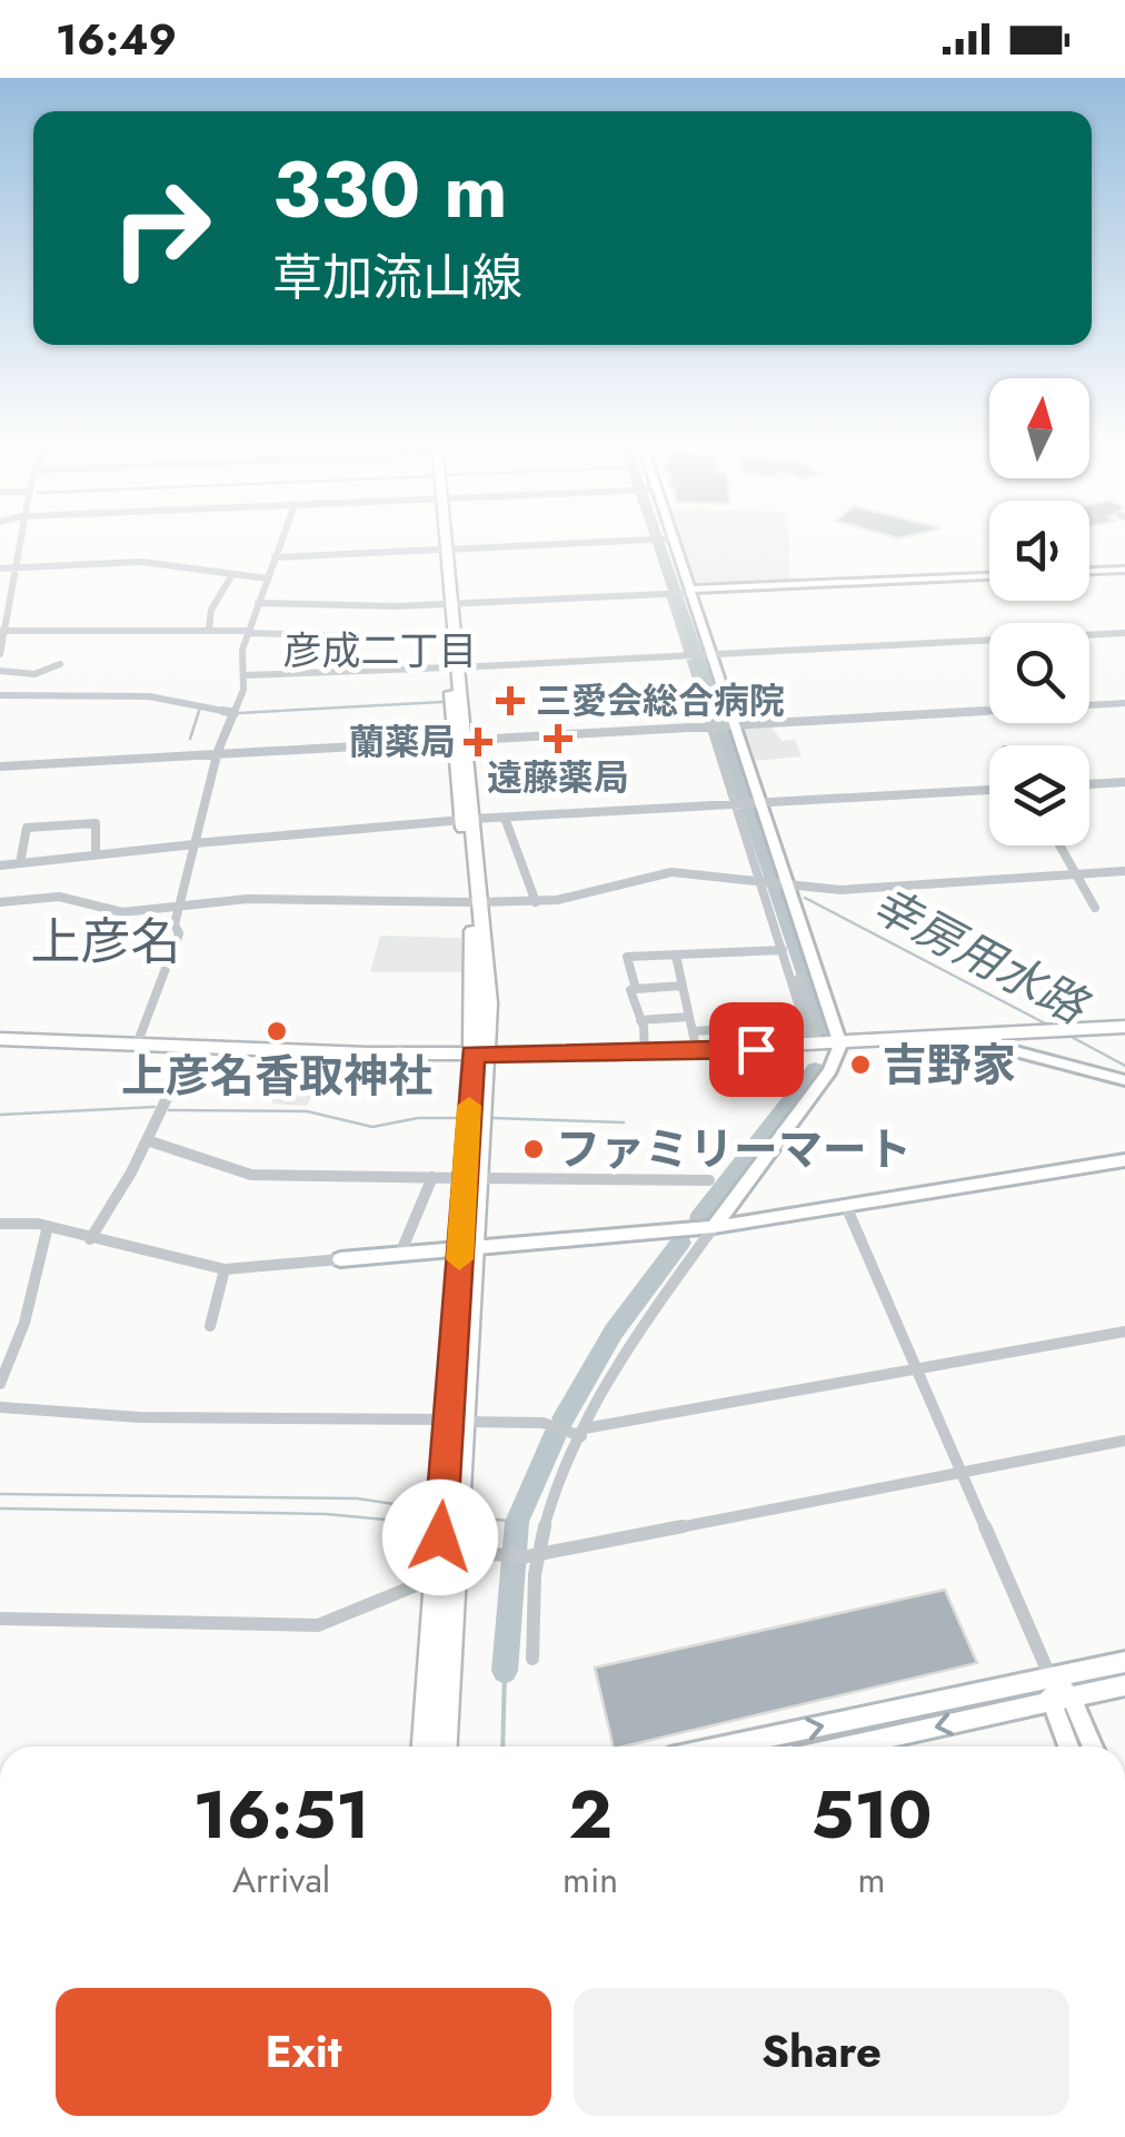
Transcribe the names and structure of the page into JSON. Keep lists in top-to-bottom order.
{
  "districts": ["彦成二丁目", "上彦名"],
  "water": ["幸房用水路"],
  "places": {
    "health": ["三愛会総合病院", "遠藤薬局", "蘭薬局"],
    "other": ["上彦名香取神社", "吉野家", "ファミリーマート"]
  },
  "north": "top",
  "page": {
    "status": "16:49",
    "turn": ["330 m", "草加流山線"],
    "eta": [
      "16:51",
      "Arrival",
      "2",
      "min",
      "510",
      "m"
    ],
    "buttons": ["Exit", "Share"]
  }
}
